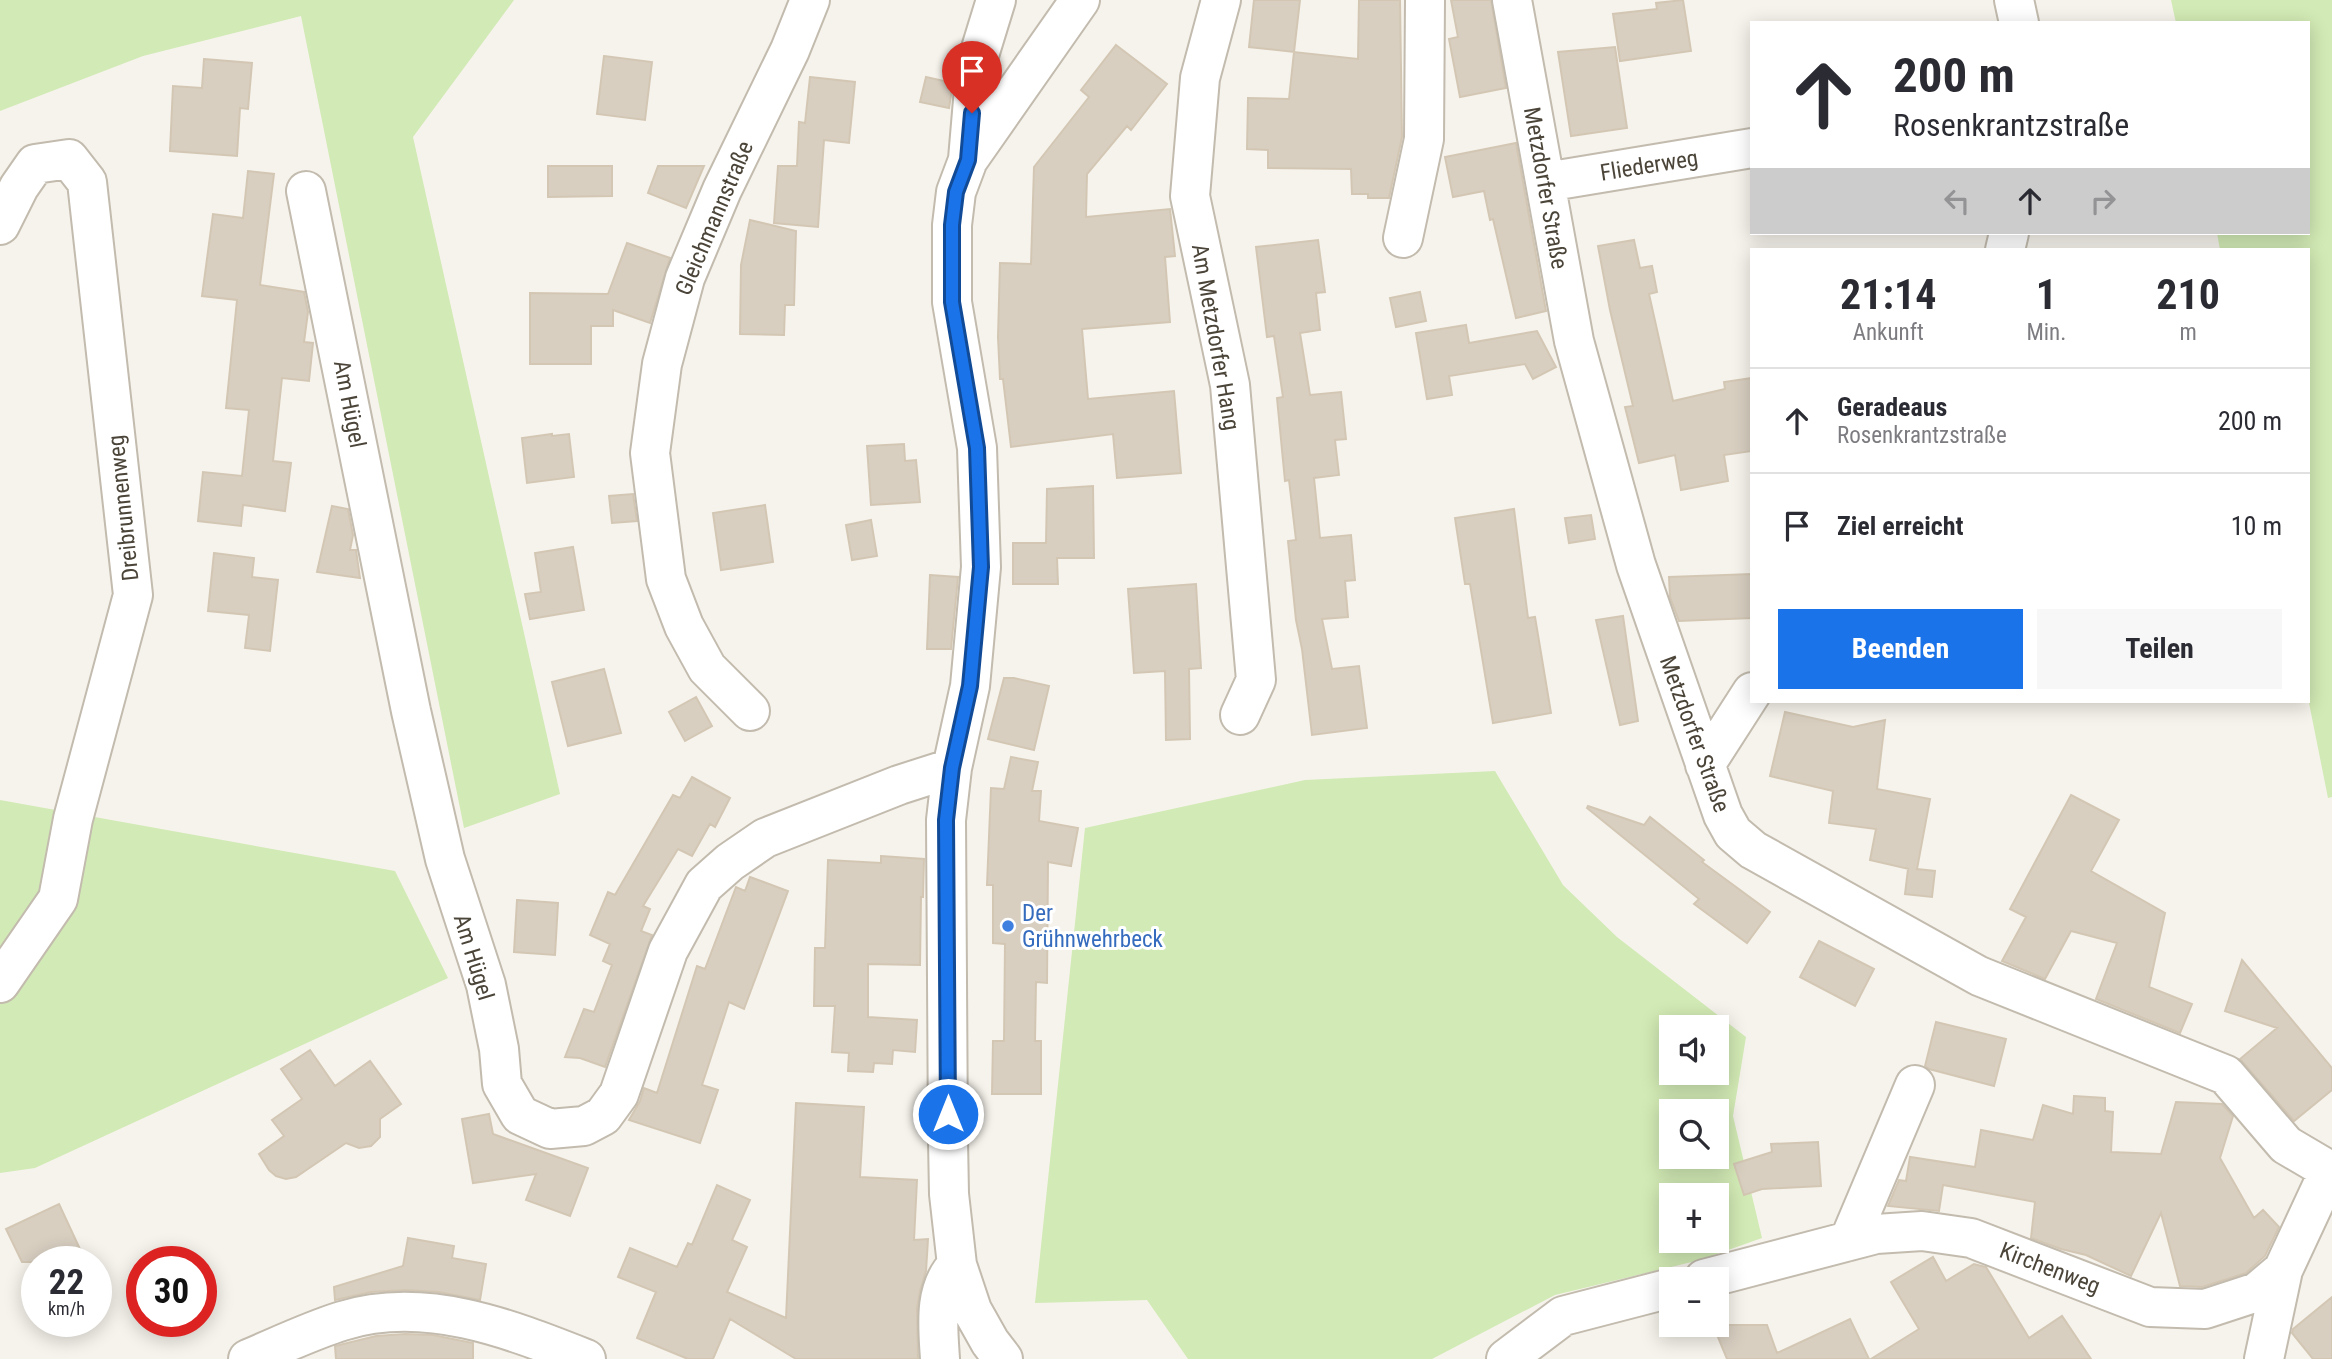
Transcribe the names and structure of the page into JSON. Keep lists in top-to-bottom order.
{
  "streets": {
    "street": [
      "Fliederweg",
      "Metzdorfer Straße",
      "Gleichmannstraße",
      "Am Metzdorfer Hang",
      "Am Hügel",
      "Dreibrunnenweg",
      "Kirchenweg"
    ]
  },
  "crossings": [
    ["Fliederweg", "Metzdorfer Straße"],
    ["Metzdorfer Straße", "Kirchenweg"]
  ],
  "places": ["Der Grühnwehrbeck"],
  "page": {
    "turn": ["200 m", "Rosenkrantzstraße"],
    "eta": [
      "21:14",
      "Ankunft",
      "1",
      "Min.",
      "210",
      "m"
    ],
    "list": [
      {
        "name": "Geradeaus",
        "note": "Rosenkrantzstraße",
        "value": "200 m"
      },
      {
        "name": "Ziel erreicht",
        "value": "10 m"
      }
    ],
    "buttons": ["Beenden", "Teilen"],
    "map_buttons": ["+", "−"],
    "speed": "22 km/h",
    "limit": "30"
  }
}
